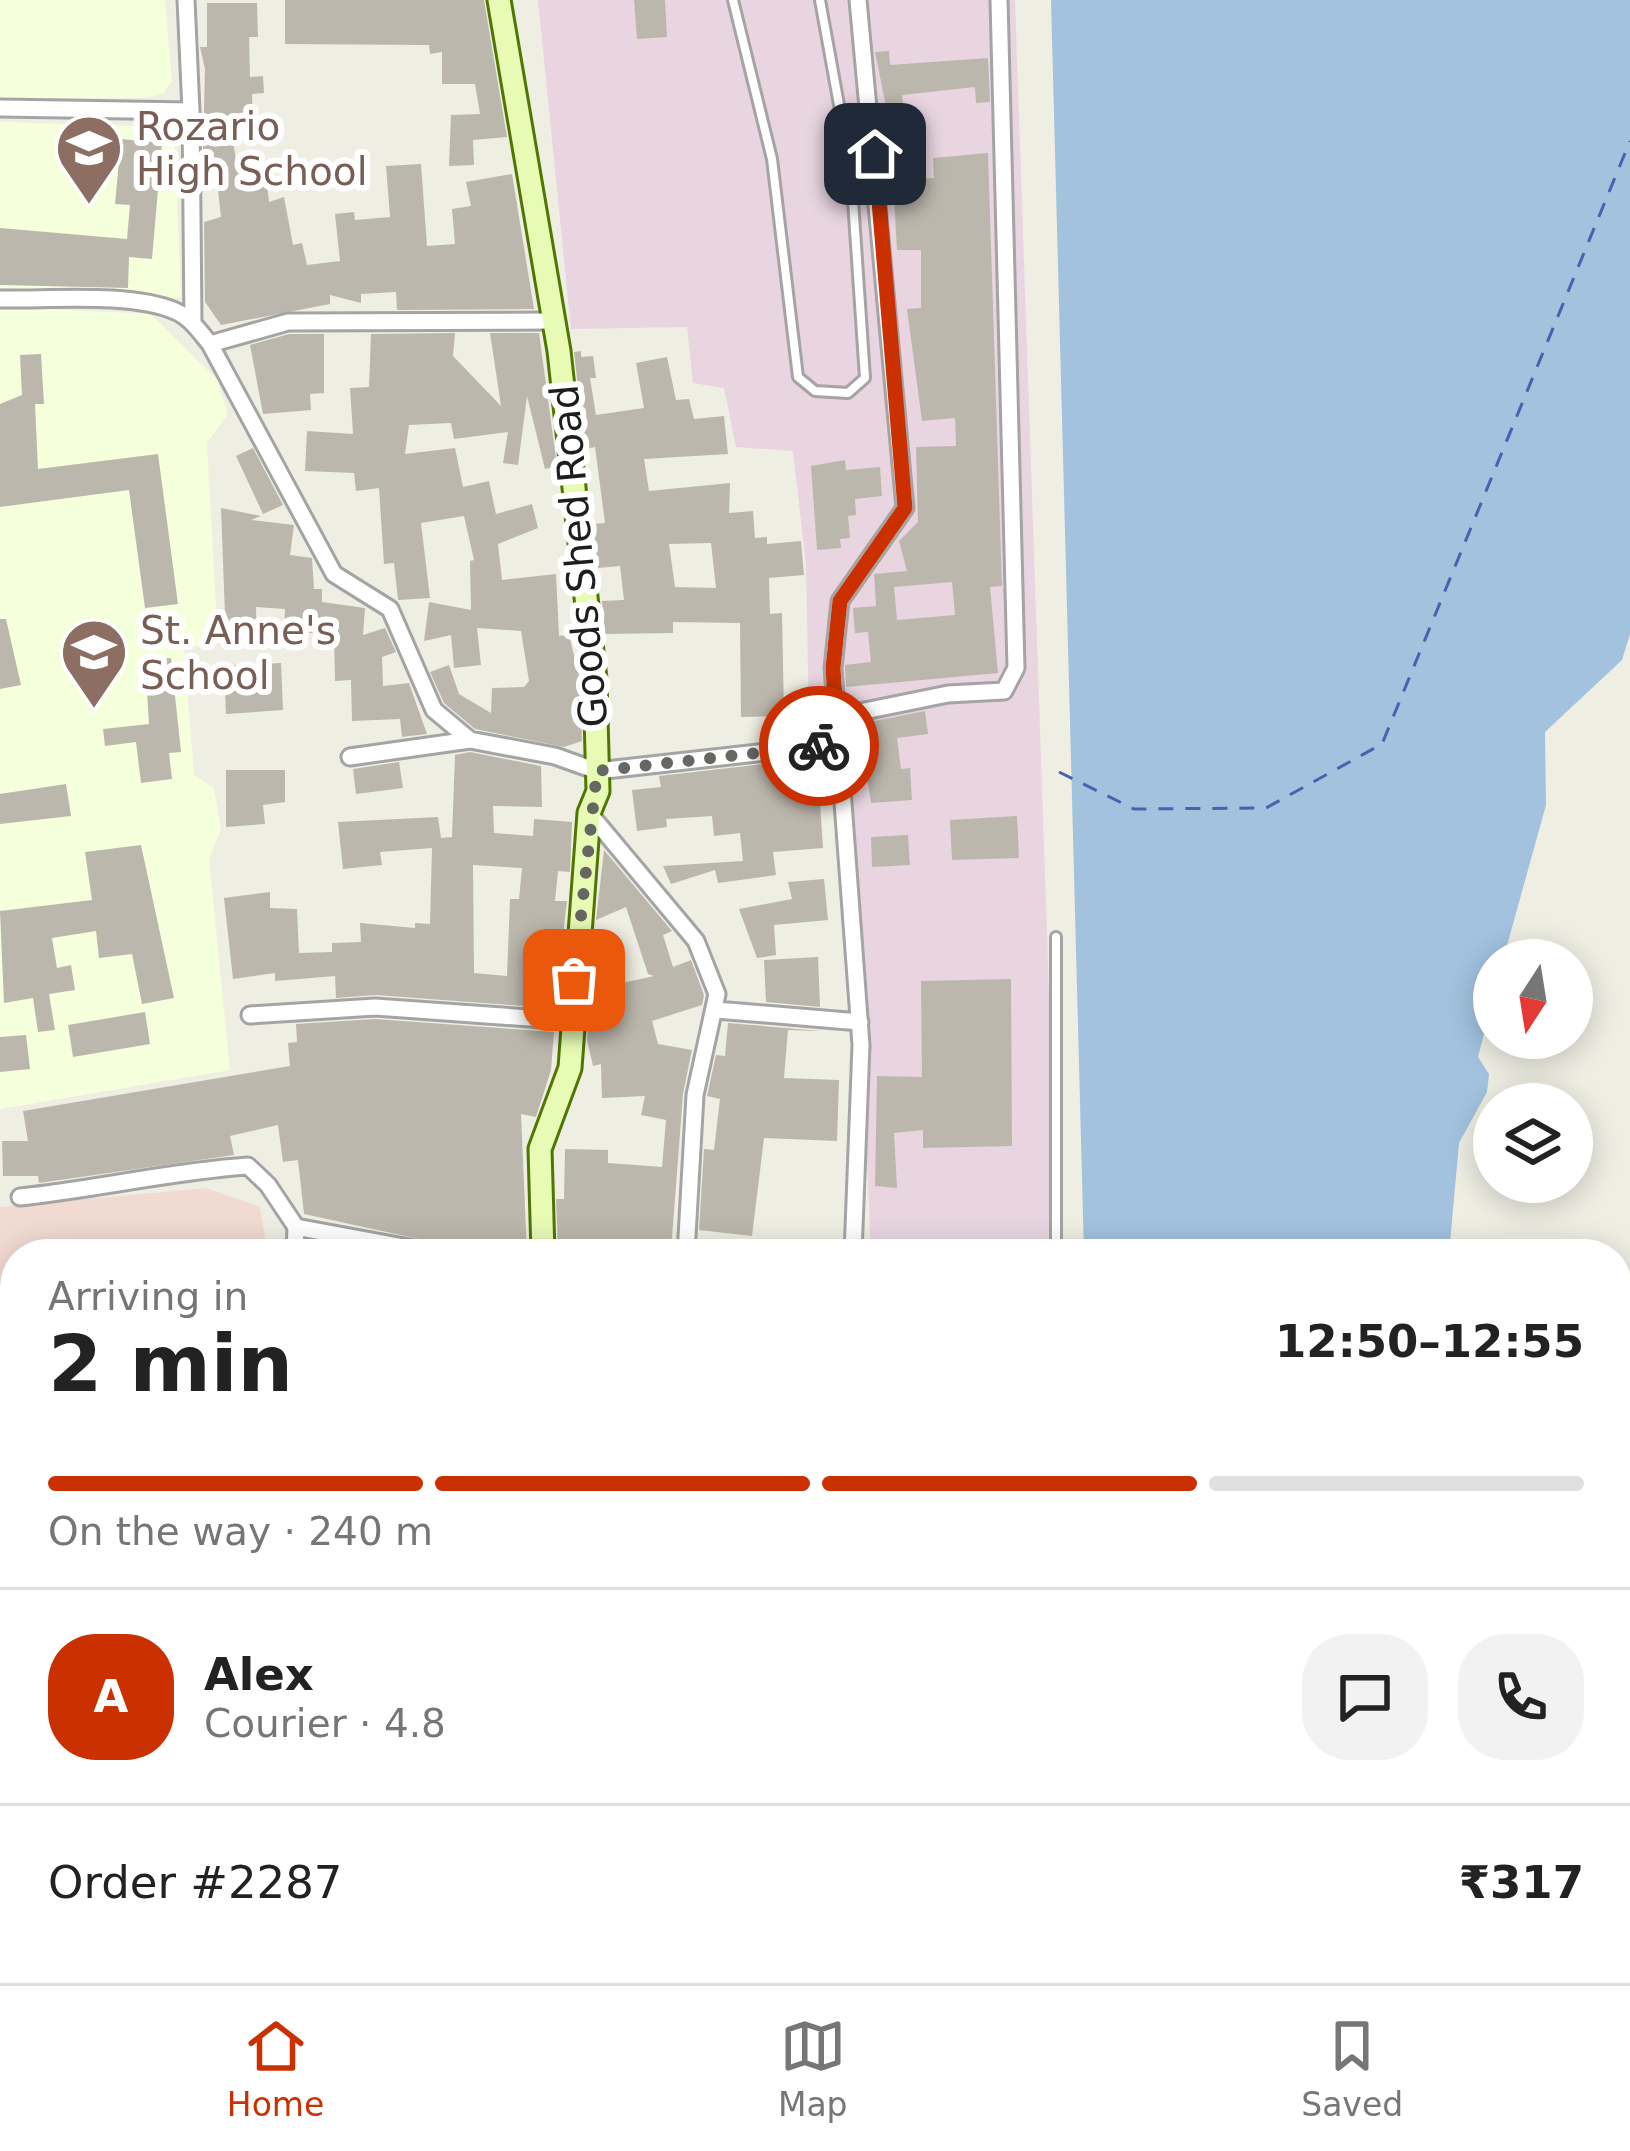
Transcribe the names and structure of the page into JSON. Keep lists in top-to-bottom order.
{
  "streets": {
    "street": ["Goods Shed Road"]
  },
  "places": {
    "school or university": ["Rozario High School", "St. Anne's School"]
  },
  "north": "bottom",
  "page": {
    "heading": ["2 min", "Arriving in", "12:50–12:55"],
    "panel": [
      "Alex",
      "Courier · 4.8",
      "Order #2287",
      "₹317"
    ],
    "bar": "On the way · 240 m",
    "round": "A",
    "tabs": ["Home", "Map", "Saved"]
  }
}
